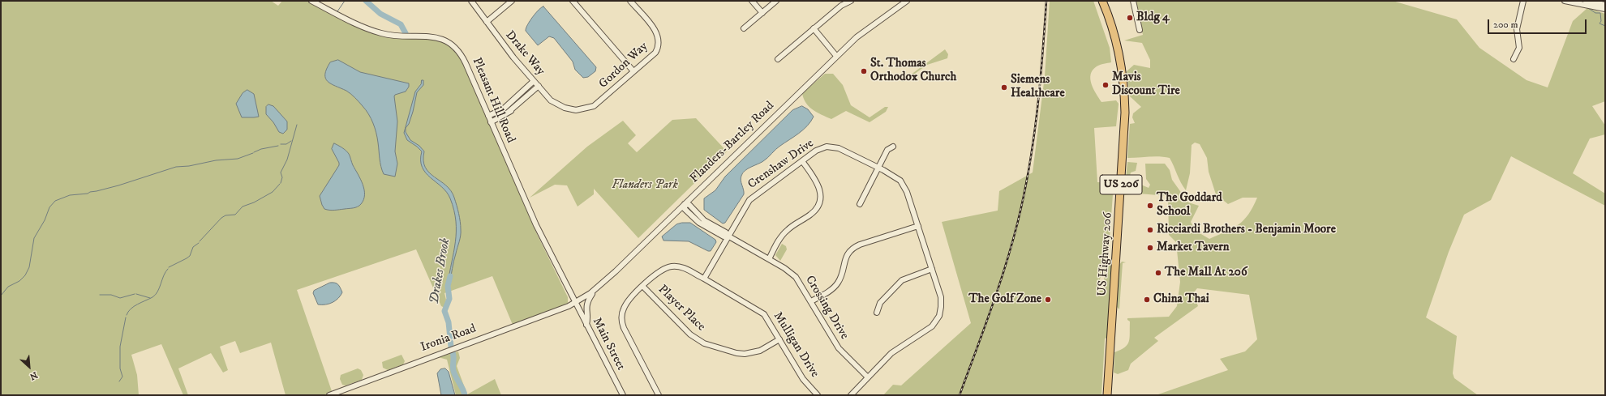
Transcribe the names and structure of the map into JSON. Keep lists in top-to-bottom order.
{
  "streets": {
    "highway": ["US 206", "US Highway 206"],
    "street": [
      "Drake Way",
      "Gordon Way",
      "Pleasant Hill Road",
      "Flanders-Bartley Road",
      "Crenshaw Drive",
      "Crossing Drive",
      "Player Place",
      "Ironia Road",
      "Main Street",
      "Mulligan Drive"
    ]
  },
  "crossings": [
    ["Drake Way", "Gordon Way"],
    ["Pleasant Hill Road", "Flanders-Bartley Road"],
    ["Pleasant Hill Road", "Ironia Road"],
    ["Pleasant Hill Road", "Main Street"],
    ["Flanders-Bartley Road", "Crossing Drive"],
    ["Flanders-Bartley Road", "Ironia Road"],
    ["Flanders-Bartley Road", "Main Street"],
    ["Crenshaw Drive", "Crossing Drive"],
    ["Crenshaw Drive", "Mulligan Drive"],
    ["Player Place", "Mulligan Drive"],
    ["Ironia Road", "Main Street"]
  ],
  "water": ["Drakes Brook"],
  "parks": ["Flanders Park"],
  "places": [
    "Bldg 4",
    "St. Thomas Orthodox Church",
    "Mavis Discount Tire",
    "Siemens Healthcare",
    "The Goddard School",
    "Ricciardi Brothers - Benjamin Moore",
    "Market Tavern",
    "The Mall At 206",
    "The Golf Zone",
    "China Thai"
  ],
  "scale_bar": "200 m",
  "north": "bottom right"
}
